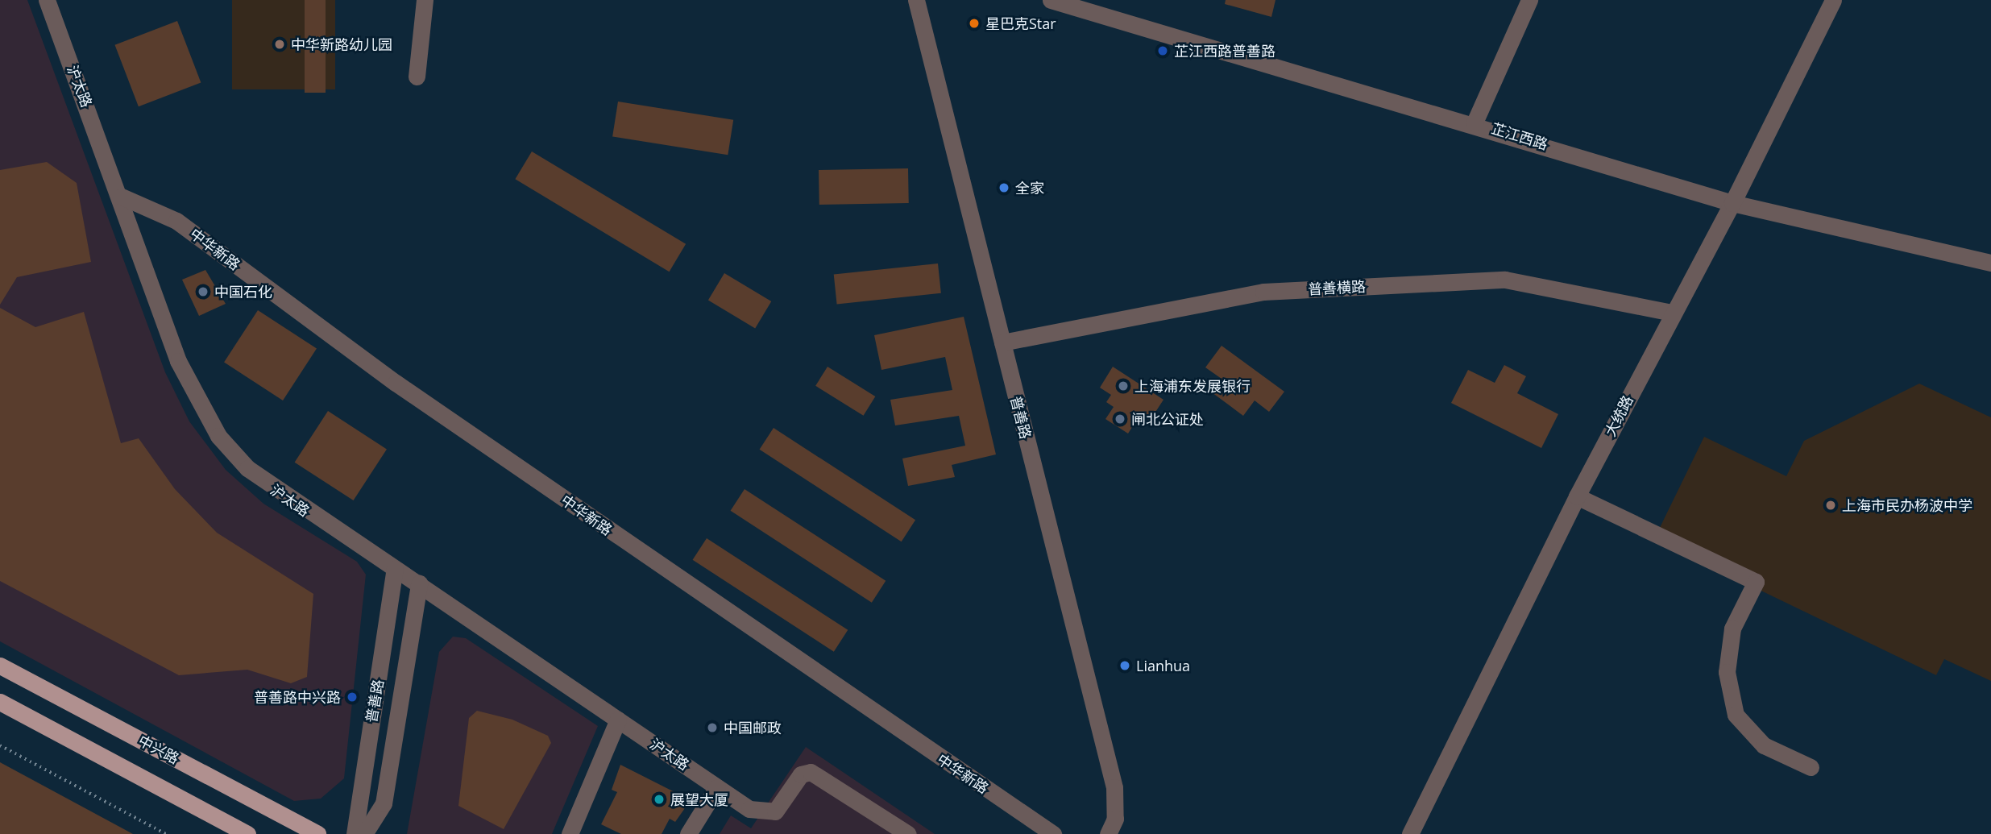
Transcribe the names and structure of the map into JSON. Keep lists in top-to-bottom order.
{
  "streets": {
    "main road": ["中兴路"],
    "street": [
      "沪太路",
      "芷江西路",
      "中华新路",
      "普善横路",
      "大统路",
      "普善路"
    ]
  },
  "crossings": [
    ["沪太路", "中华新路"],
    ["沪太路", "普善路"],
    ["芷江西路", "大统路"],
    ["普善横路", "大统路"],
    ["普善横路", "普善路"]
  ],
  "places": [
    "星巴克Star",
    "中华新路幼儿园",
    "芷江西路普善路",
    "全家",
    "中国石化",
    "上海浦东发展银行",
    "闸北公证处",
    "上海市民办杨波中学",
    "Lianhua",
    "普善路中兴路",
    "中国邮政",
    "展望大厦"
  ]
}
